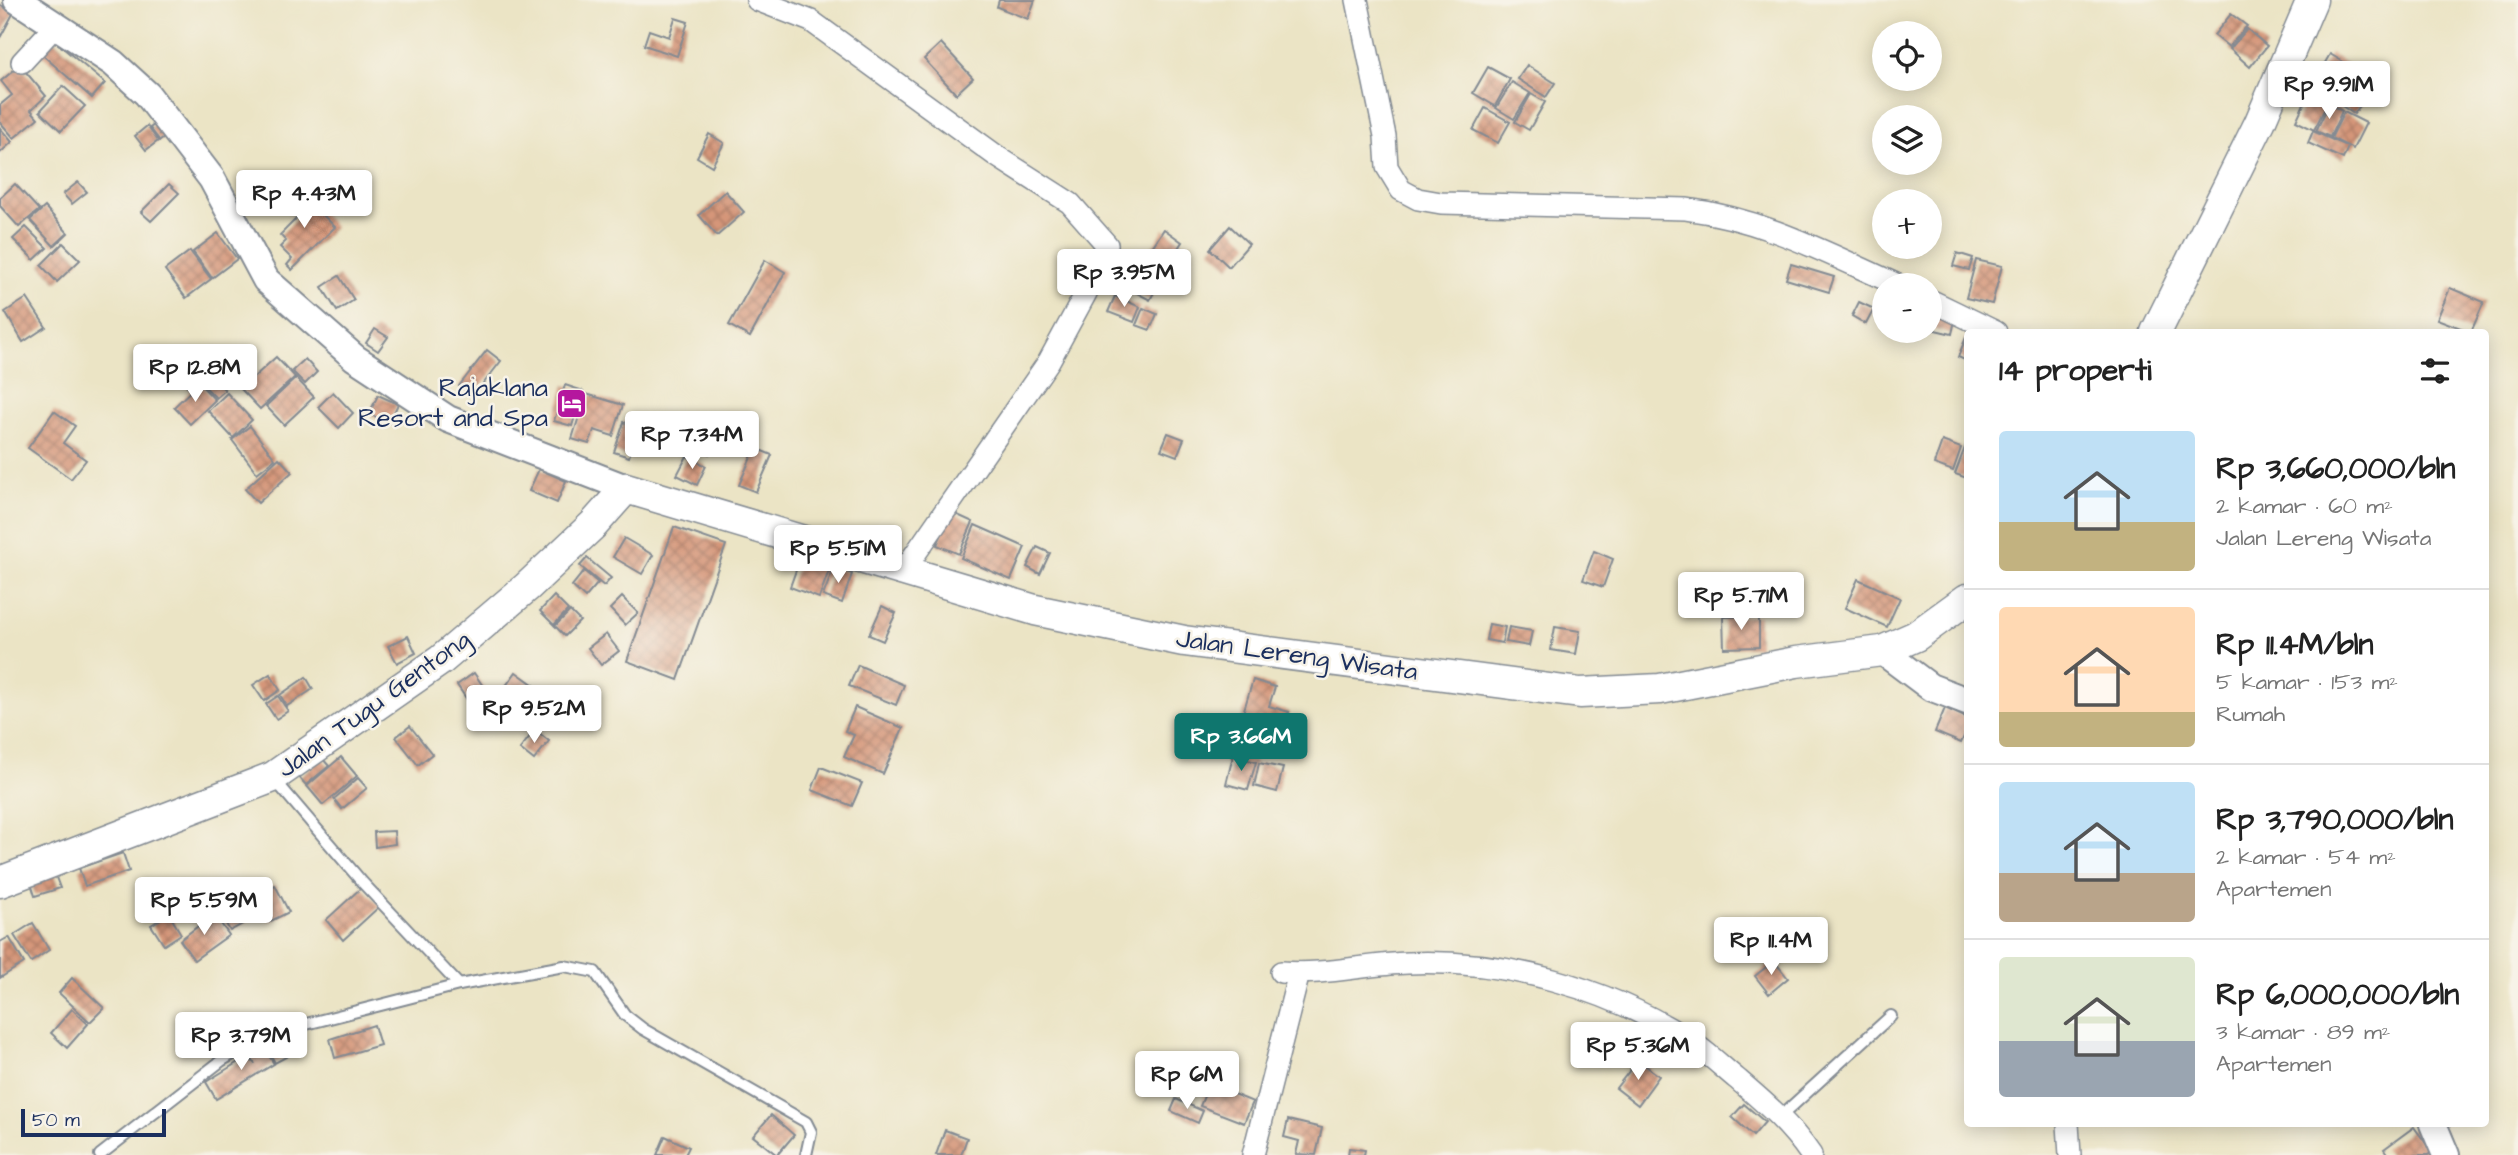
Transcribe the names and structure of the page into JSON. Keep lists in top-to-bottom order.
{
  "streets": {
    "main road": ["Jalan Lereng Wisata", "Jalan Tugu Gentong"]
  },
  "crossings": [
    ["Jalan Lereng Wisata", "Jalan Tugu Gentong"]
  ],
  "places": {
    "hotel": ["Rajaklana Resort and Spa"]
  },
  "scale_bar": "50 m",
  "page": {
    "map_buttons": ["+", "−"],
    "price": [
      "Rp 9.91M",
      "Rp 4.43M",
      "Rp 3.95M",
      "Rp 12.8M",
      "Rp 7.34M",
      "Rp 5.51M",
      "Rp 5.71M",
      "Rp 9.52M",
      "Rp 3.66M",
      "Rp 5.59M",
      "Rp 11.4M",
      "Rp 3.79M",
      "Rp 5.36M",
      "Rp 6M"
    ],
    "heading": "14 properti",
    "list": [
      {
        "name": "Rp 3,660,000/bln",
        "note": "2 kamar · 60 m² · Jalan Lereng Wisata"
      },
      {
        "name": "Rp 11.4M/bln",
        "note": "5 kamar · 153 m² · Rumah"
      },
      {
        "name": "Rp 3,790,000/bln",
        "note": "2 kamar · 54 m² · Apartemen"
      },
      {
        "name": "Rp 6,000,000/bln",
        "note": "3 kamar · 89 m² · Apartemen"
      }
    ],
    "scale": "50 m"
  }
}
